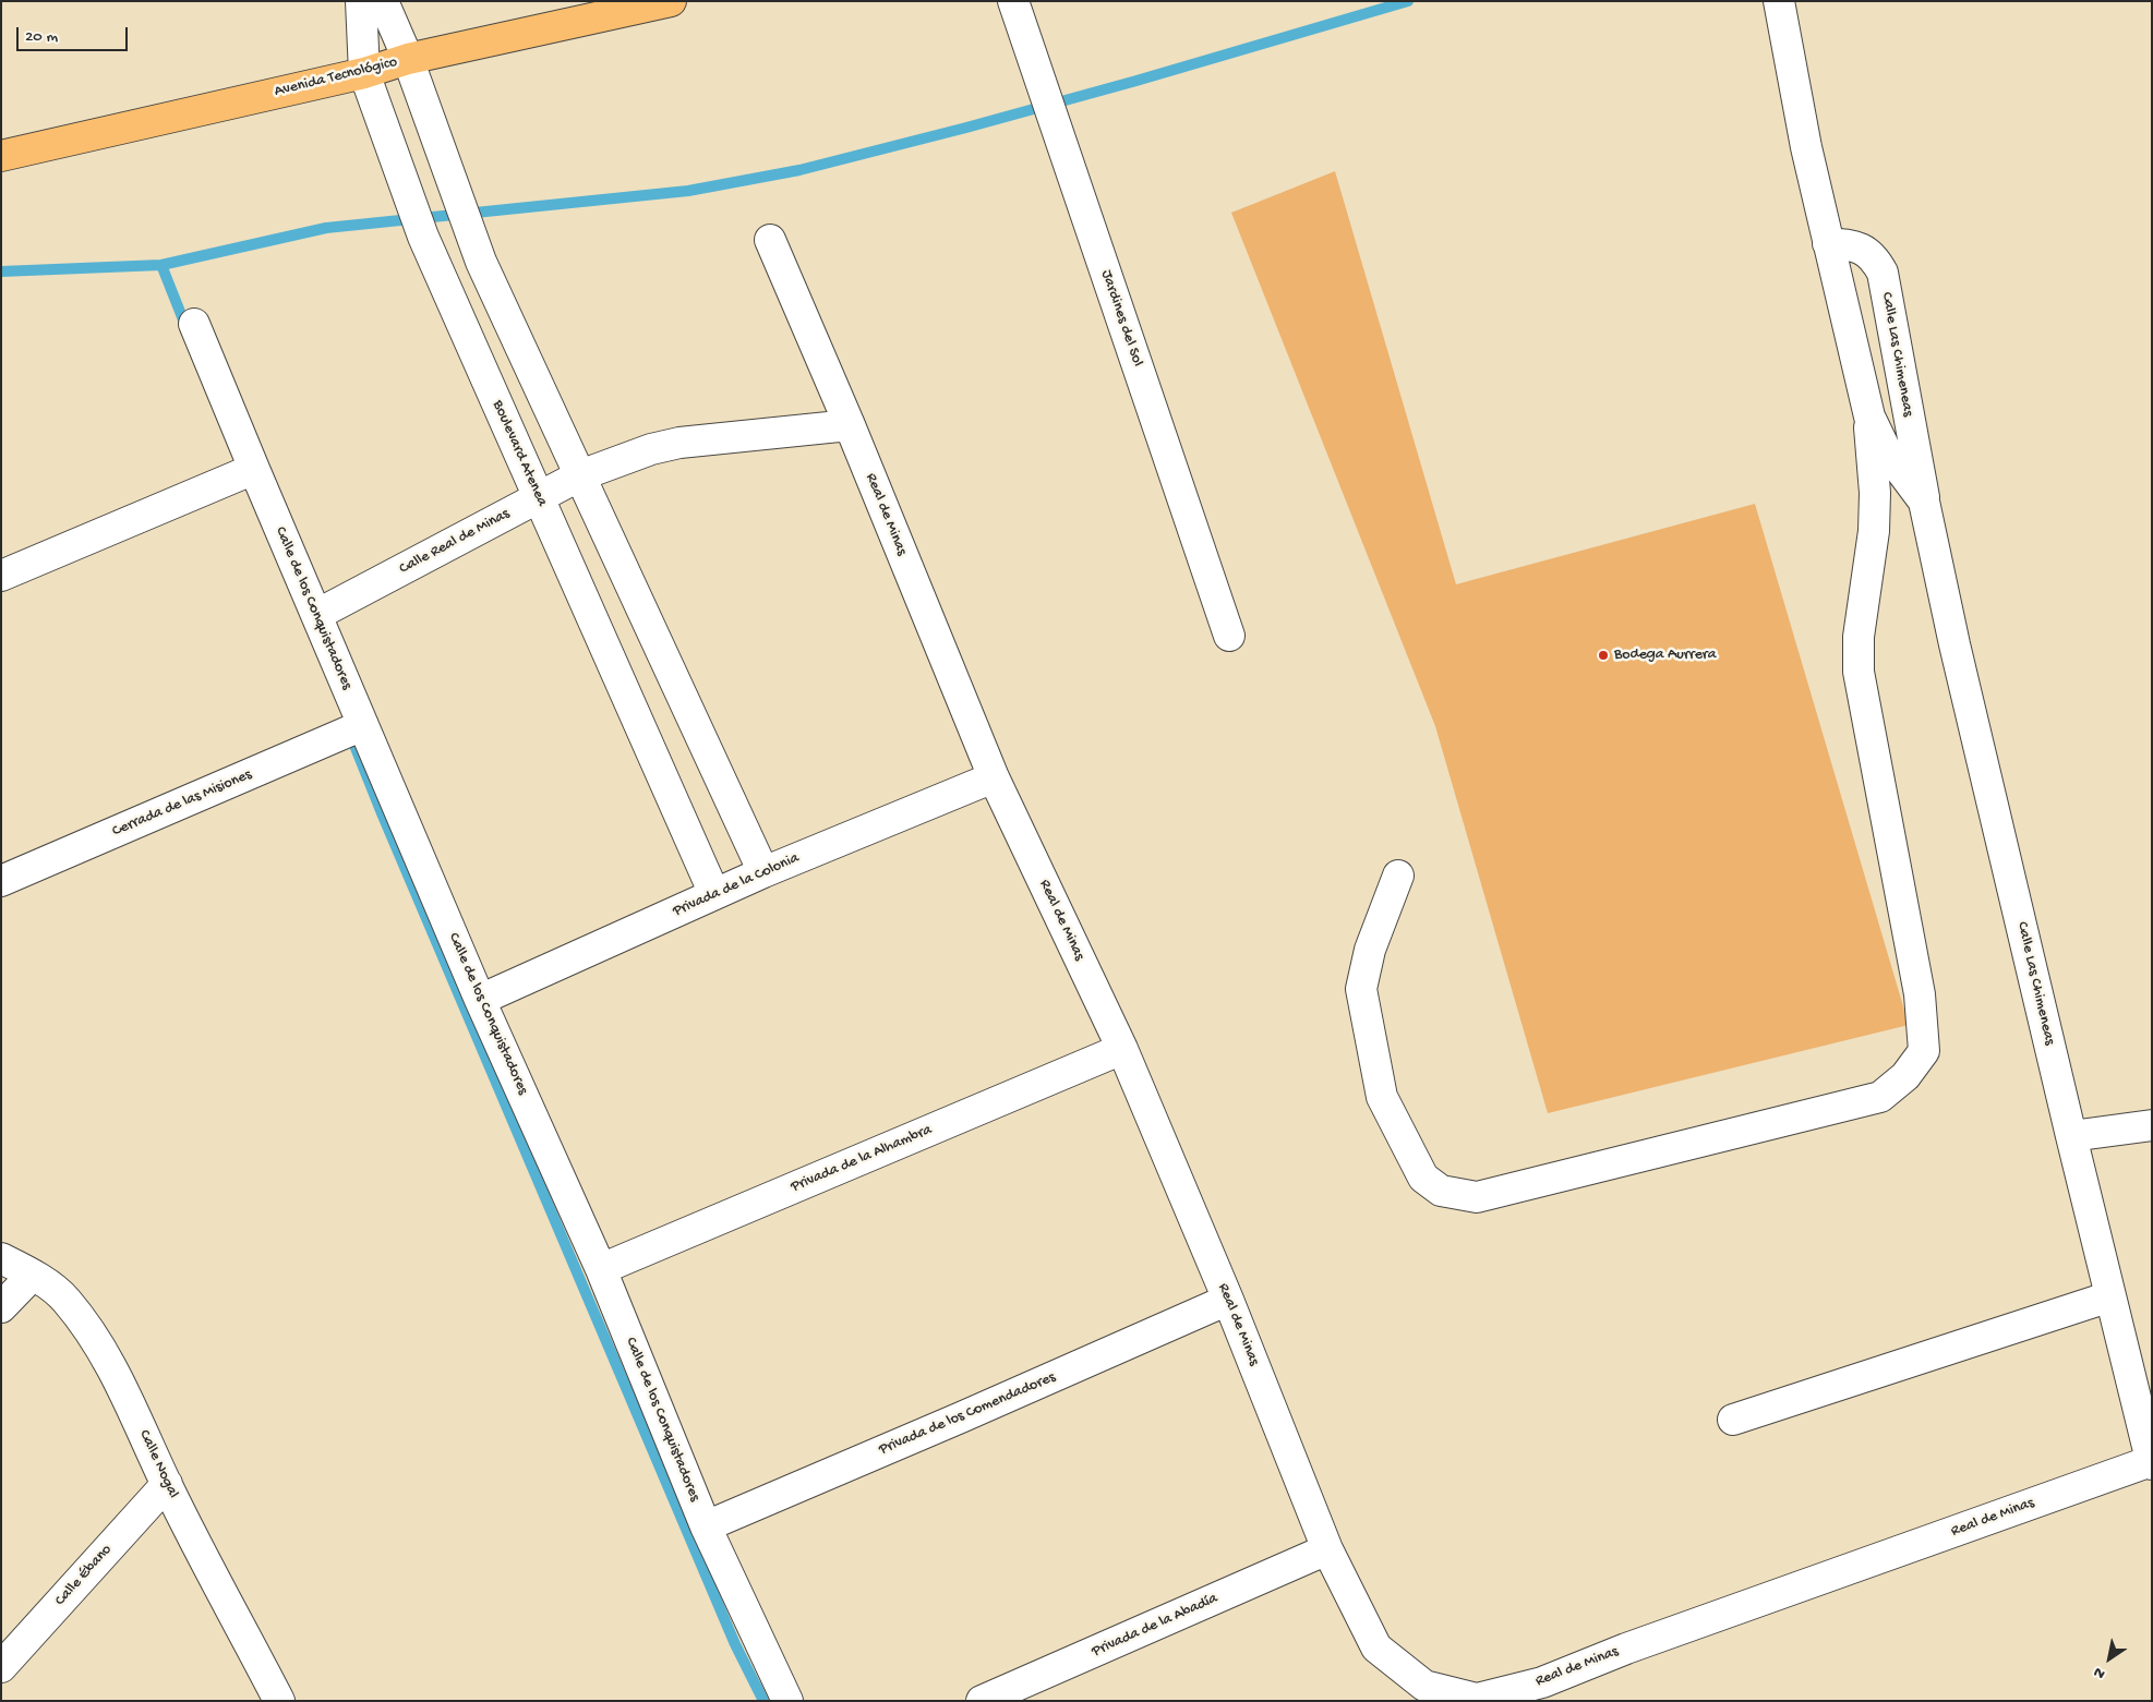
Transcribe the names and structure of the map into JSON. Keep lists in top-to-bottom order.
{
  "streets": {
    "main road": ["Avenida Tecnológico"],
    "street": [
      "Jardines del Sol",
      "Calle Las Chimeneas",
      "Boulevard Atenea",
      "Real de Minas",
      "Calle Real de Minas",
      "Calle de los Conquistadores",
      "Cerrada de las Misiones",
      "Privada de la Colonia",
      "Privada de la Alhambra",
      "Privada de los Comendadores",
      "Calle Nogal",
      "Calle Ébano",
      "Privada de la Abadía"
    ]
  },
  "crossings": [
    ["Avenida Tecnológico", "Boulevard Atenea"],
    ["Calle Las Chimeneas", "Real de Minas"],
    ["Boulevard Atenea", "Calle Real de Minas"],
    ["Boulevard Atenea", "Privada de la Colonia"],
    ["Real de Minas", "Calle Real de Minas"],
    ["Real de Minas", "Privada de la Colonia"],
    ["Real de Minas", "Privada de la Alhambra"],
    ["Real de Minas", "Privada de los Comendadores"],
    ["Real de Minas", "Privada de la Abadía"],
    ["Calle Real de Minas", "Calle de los Conquistadores"],
    ["Calle de los Conquistadores", "Cerrada de las Misiones"],
    ["Calle de los Conquistadores", "Privada de la Colonia"],
    ["Calle de los Conquistadores", "Privada de la Alhambra"],
    ["Calle de los Conquistadores", "Privada de los Comendadores"],
    ["Calle Nogal", "Calle Ébano"]
  ],
  "places": ["Bodega Aurrera"],
  "scale_bar": "20 m",
  "north": "bottom left"
}
